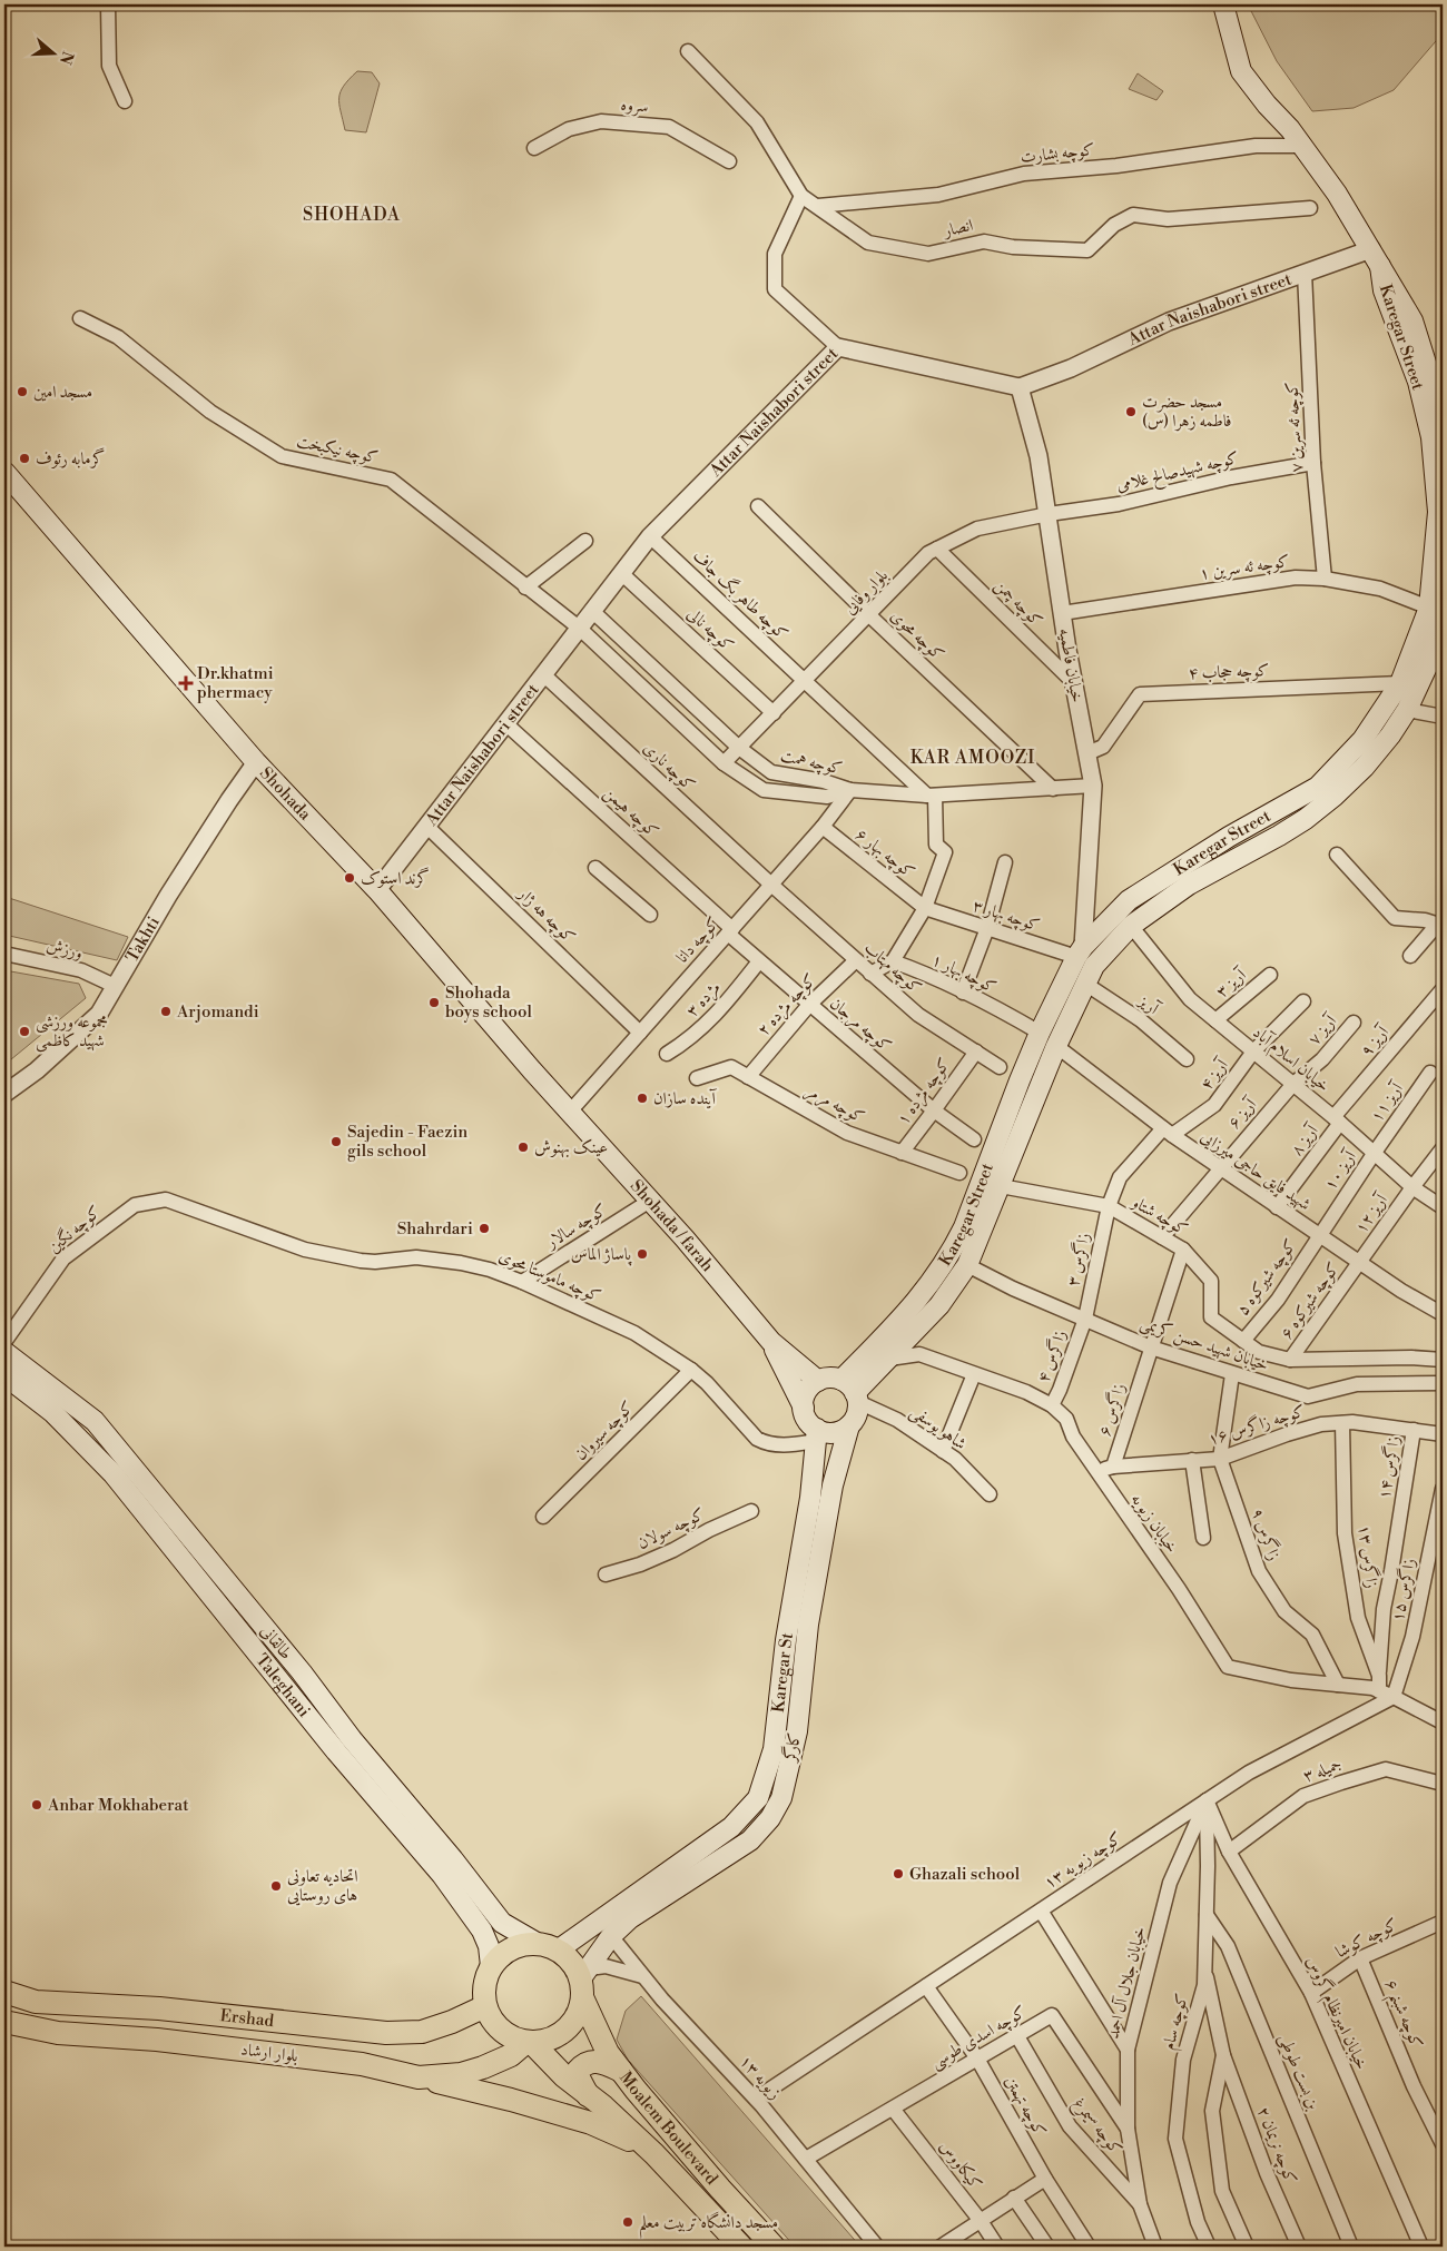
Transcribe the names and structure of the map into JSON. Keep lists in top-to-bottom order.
{
  "streets": {
    "main road": [
      "Karegar Street",
      "Shohada",
      "Shohada / farah",
      "طالقانی",
      "Karegar St",
      "Taleghani",
      "کارگر",
      "Ershad",
      "بلوار ارشاد",
      "Moalem Boulevard"
    ],
    "street": [
      "سروه",
      "کوچه بشارت",
      "انصار",
      "Attar Naishabori street",
      "کوچه ئه سرین ۷",
      "کوچه نیکبخت",
      "کوچه شهیدصالح غلامی",
      "کوچه ئه سرین ۱",
      "بلوار وفایی",
      "کوچه طاهر بگ جاف",
      "کوچه چمن",
      "کوچه نالی",
      "کوچه محوی",
      "خیابان فاطمیه",
      "کوچه حجاب ۴",
      "کوچه همت",
      "کوچه ناری",
      "کوچه هیمن",
      "کوچه بهار ۶",
      "کوچه هه ژار",
      "کوچه بهار ۳",
      "Takhti",
      "کوچه دانا",
      "ورزش",
      "کوچه مهتاب",
      "کوچه بهار ۱",
      "آریز ۳",
      "مژده ۳",
      "کوچه مژده ۲",
      "آریز",
      "کوچه مرجان",
      "آریز ۷",
      "آریز ۹",
      "خیابان اسلام آباد",
      "آریز ۴",
      "کوچه مژده ۱",
      "آریز ۱۱",
      "کوچه مرمر",
      "آریز ۶",
      "آریز ۸",
      "شهید فایق حاجی میرزایی",
      "آریز ۱۰",
      "آریز ۱۲",
      "کوچه شتاو",
      "کوچه سالار",
      "کوچه نگین",
      "زاگرس ۳",
      "کوچه ماموستا محوی",
      "کوچه شیرکوه ۵",
      "کوچه شیرکوه ۶",
      "خیابان شهید حسن کریمی",
      "زاگرس ۴",
      "زاگرس ۶",
      "کوچه زاگرس ۱۶",
      "شاهو یوسفی",
      "کوچه سیروان",
      "زاگرس ۱۴",
      "خیابان زیویه",
      "کوچه سولان",
      "زاگرس ۹",
      "زاگرس ۱۳",
      "زاگرس ۱۵",
      "جمیله ۳",
      "کوچه زیویه ۱۳",
      "کوچه کوشا",
      "خیابان جلال آل احمد",
      "خیابان امیرنظام گروس",
      "کوچه شبنم ۶",
      "کوچه سام",
      "کوچه اسدی طوسی",
      "بن بست طوطی",
      "زیویه ۱۳",
      "کوچه تهمتن",
      "کوچه سیمرغ",
      "کوچه نریمان ۲",
      "کیکاووس"
    ]
  },
  "crossings": [
    ["کوچه بشارت", "انصار"],
    ["کوچه بشارت", "Karegar Street"],
    ["Attar Naishabori street", "Karegar Street"],
    ["Attar Naishabori street", "کوچه ئه سرین ۷"],
    ["Attar Naishabori street", "کوچه نیکبخت"],
    ["Attar Naishabori street", "کوچه طاهر بگ جاف"],
    ["Attar Naishabori street", "کوچه نالی"],
    ["Attar Naishabori street", "خیابان فاطمیه"],
    ["Attar Naishabori street", "کوچه ناری"],
    ["Attar Naishabori street", "Shohada"],
    ["Attar Naishabori street", "کوچه هیمن"],
    ["Attar Naishabori street", "کوچه هه ژار"],
    ["Karegar Street", "کوچه ئه سرین ۱"],
    ["Karegar Street", "خیابان فاطمیه"],
    ["Karegar Street", "کوچه حجاب ۴"],
    ["Karegar Street", "کوچه بهار ۳"],
    ["Karegar Street", "کوچه بهار ۱"],
    ["Karegar Street", "آریز"],
    ["Karegar Street", "خیابان اسلام آباد"],
    ["Karegar Street", "شهید فایق حاجی میرزایی"],
    ["Karegar Street", "کوچه شتاو"],
    ["Karegar Street", "کوچه ماموستا محوی"],
    ["Karegar Street", "خیابان شهید حسن کریمی"],
    ["Karegar Street", "شاهو یوسفی"],
    ["Karegar Street", "خیابان زیویه"],
    ["Karegar Street", "Karegar St"],
    ["Karegar Street", "کارگر"],
    ["کوچه ئه سرین ۷", "کوچه شهیدصالح غلامی"],
    ["کوچه ئه سرین ۷", "کوچه ئه سرین ۱"],
    ["کوچه شهیدصالح غلامی", "بلوار وفایی"],
    ["کوچه شهیدصالح غلامی", "خیابان فاطمیه"],
    ["کوچه ئه سرین ۱", "خیابان فاطمیه"],
    ["بلوار وفایی", "کوچه طاهر بگ جاف"],
    ["بلوار وفایی", "کوچه چمن"],
    ["بلوار وفایی", "کوچه نالی"],
    ["بلوار وفایی", "کوچه محوی"],
    ["بلوار وفایی", "خیابان فاطمیه"],
    ["بلوار وفایی", "کوچه همت"],
    ["کوچه طاهر بگ جاف", "کوچه همت"],
    ["کوچه چمن", "خیابان فاطمیه"],
    ["کوچه محوی", "کوچه همت"],
    ["خیابان فاطمیه", "کوچه حجاب ۴"],
    ["خیابان فاطمیه", "کوچه همت"],
    ["خیابان فاطمیه", "کوچه بهار ۳"],
    ["کوچه همت", "کوچه دانا"],
    ["کوچه ناری", "کوچه دانا"],
    ["کوچه ناری", "کوچه مهتاب"],
    ["Shohada", "Takhti"],
    ["Shohada", "کوچه دانا"],
    ["Shohada", "Shohada / farah"],
    ["کوچه هیمن", "کوچه دانا"],
    ["کوچه هیمن", "کوچه مرجان"],
    ["کوچه بهار ۶", "کوچه بهار ۳"],
    ["کوچه بهار ۶", "کوچه دانا"],
    ["کوچه هه ژار", "کوچه دانا"],
    ["Takhti", "ورزش"],
    ["کوچه دانا", "کوچه مهتاب"],
    ["کوچه دانا", "کوچه مرجان"],
    ["کوچه دانا", "Shohada / farah"],
    ["کوچه مهتاب", "کوچه مژده ۲"],
    ["کوچه مهتاب", "کوچه مژده ۱"],
    ["آریز ۳", "خیابان اسلام آباد"],
    ["مژده ۳", "کوچه مرجان"],
    ["کوچه مژده ۲", "کوچه مرجان"],
    ["کوچه مژده ۲", "کوچه مرمر"],
    ["کوچه مرجان", "کوچه مژده ۱"],
    ["آریز ۷", "خیابان اسلام آباد"],
    ["آریز ۷", "آریز ۶"],
    ["آریز ۹", "خیابان اسلام آباد"],
    ["آریز ۹", "آریز ۸"],
    ["خیابان اسلام آباد", "آریز ۴"],
    ["خیابان اسلام آباد", "آریز ۱۱"],
    ["خیابان اسلام آباد", "آریز ۶"],
    ["خیابان اسلام آباد", "آریز ۸"],
    ["خیابان اسلام آباد", "آریز ۱۰"],
    ["خیابان اسلام آباد", "آریز ۱۲"],
    ["آریز ۴", "شهید فایق حاجی میرزایی"],
    ["آریز ۴", "کوچه شتاو"],
    ["آریز ۴", "زاگرس ۳"],
    ["کوچه مژده ۱", "کوچه مرمر"],
    ["آریز ۱۱", "آریز ۱۰"],
    ["آریز ۶", "شهید فایق حاجی میرزایی"],
    ["آریز ۶", "کوچه شتاو"],
    ["آریز ۸", "شهید فایق حاجی میرزایی"],
    ["شهید فایق حاجی میرزایی", "آریز ۱۰"],
    ["شهید فایق حاجی میرزایی", "آریز ۱۲"],
    ["شهید فایق حاجی میرزایی", "کوچه شیرکوه ۵"],
    ["شهید فایق حاجی میرزایی", "کوچه شیرکوه ۶"],
    ["آریز ۱۰", "کوچه شیرکوه ۵"],
    ["آریز ۱۲", "کوچه شیرکوه ۶"],
    ["کوچه شتاو", "زاگرس ۳"],
    ["کوچه شتاو", "کوچه شیرکوه ۵"],
    ["کوچه شتاو", "کوچه شیرکوه ۶"],
    ["کوچه شتاو", "زاگرس ۶"],
    ["Shohada / farah", "کوچه سالار"],
    ["کوچه سالار", "کوچه ماموستا محوی"],
    ["کوچه نگین", "کوچه ماموستا محوی"],
    ["زاگرس ۳", "خیابان شهید حسن کریمی"],
    ["زاگرس ۳", "زاگرس ۴"],
    ["کوچه ماموستا محوی", "شاهو یوسفی"],
    ["کوچه ماموستا محوی", "کوچه سیروان"],
    ["کوچه ماموستا محوی", "Karegar St"],
    ["کوچه ماموستا محوی", "کارگر"],
    ["خیابان شهید حسن کریمی", "زاگرس ۴"],
    ["خیابان شهید حسن کریمی", "زاگرس ۶"],
    ["خیابان شهید حسن کریمی", "زاگرس ۹"],
    ["زاگرس ۴", "خیابان زیویه"],
    ["زاگرس ۶", "کوچه زاگرس ۱۶"],
    ["کوچه زاگرس ۱۶", "زاگرس ۱۴"],
    ["کوچه زاگرس ۱۶", "زاگرس ۹"],
    ["کوچه زاگرس ۱۶", "زاگرس ۱۳"],
    ["شاهو یوسفی", "Karegar St"],
    ["شاهو یوسفی", "کارگر"],
    ["زاگرس ۱۴", "زاگرس ۱۳"],
    ["خیابان زیویه", "زاگرس ۹"],
    ["خیابان زیویه", "زاگرس ۱۳"],
    ["خیابان زیویه", "زاگرس ۱۵"],
    ["خیابان زیویه", "کوچه زیویه ۱۳"],
    ["زاگرس ۱۵", "کوچه زیویه ۱۳"],
    ["طالقانی", "Karegar St"],
    ["طالقانی", "Taleghani"],
    ["طالقانی", "کارگر"],
    ["طالقانی", "Ershad"],
    ["طالقانی", "بلوار ارشاد"],
    ["طالقانی", "Moalem Boulevard"],
    ["Karegar St", "Taleghani"],
    ["Karegar St", "کارگر"],
    ["Karegar St", "Ershad"],
    ["Karegar St", "بلوار ارشاد"],
    ["Karegar St", "Moalem Boulevard"],
    ["Taleghani", "کارگر"],
    ["Taleghani", "Ershad"],
    ["Taleghani", "بلوار ارشاد"],
    ["Taleghani", "Moalem Boulevard"],
    ["کارگر", "Ershad"],
    ["کارگر", "بلوار ارشاد"],
    ["کارگر", "زیویه ۱۳"],
    ["کارگر", "Moalem Boulevard"],
    ["جمیله ۳", "خیابان امیرنظام گروس"],
    ["کوچه زیویه ۱۳", "خیابان جلال آل احمد"],
    ["کوچه زیویه ۱۳", "خیابان امیرنظام گروس"],
    ["کوچه زیویه ۱۳", "کوچه سام"],
    ["کوچه زیویه ۱۳", "زیویه ۱۳"],
    ["کوچه زیویه ۱۳", "کوچه تهمتن"],
    ["کوچه کوشا", "خیابان امیرنظام گروس"],
    ["کوچه کوشا", "کوچه شبنم ۶"],
    ["خیابان جلال آل احمد", "خیابان امیرنظام گروس"],
    ["خیابان جلال آل احمد", "کوچه سام"],
    ["خیابان جلال آل احمد", "کوچه اسدی طوسی"],
    ["خیابان جلال آل احمد", "کوچه سیمرغ"],
    ["خیابان امیرنظام گروس", "کوچه سام"],
    ["Ershad", "بلوار ارشاد"],
    ["Ershad", "Moalem Boulevard"],
    ["کوچه سام", "بن بست طوطی"],
    ["کوچه سام", "کوچه نریمان ۲"],
    ["کوچه اسدی طوسی", "زیویه ۱۳"],
    ["کوچه اسدی طوسی", "کوچه تهمتن"],
    ["کوچه اسدی طوسی", "کوچه سیمرغ"],
    ["کوچه اسدی طوسی", "کیکاووس"],
    ["بلوار ارشاد", "Moalem Boulevard"]
  ],
  "districts": ["SHOHADA", "KAR AMOOZI"],
  "places": {
    "other": [
      "مسجد امین",
      "مسجد حضرت فاطمه زهرا (س)",
      "گرمابه رئوف",
      "گرند استوک",
      "Shohada boys school",
      "Arjomandi",
      "مجموعه ورزشی شهید کاظمی",
      "آینده سازان",
      "Sajedin - Faezin gils school",
      "عینک بهنوش",
      "Shahrdari",
      "پاساژ الماس",
      "Anbar Mokhaberat",
      "Ghazali school",
      "اتحادیه تعاونی های روستایی",
      "مسجد دانشگاه تربیت معلم"
    ],
    "health": ["Dr.khatmi phermacy"]
  },
  "north": "right"
}
